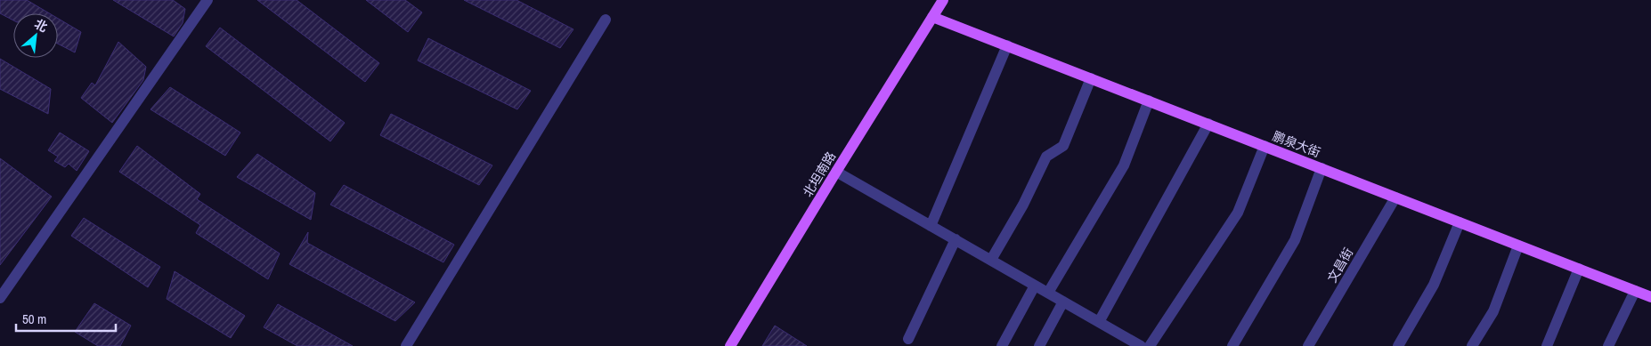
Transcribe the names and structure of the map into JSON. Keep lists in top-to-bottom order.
{
  "streets": {
    "main road": ["鹏泉大街", "北坦南路"],
    "street": ["文昌街"]
  },
  "crossings": [
    ["鹏泉大街", "北坦南路"],
    ["鹏泉大街", "文昌街"]
  ],
  "scale_bar": "50 m",
  "north": "top right"
}
